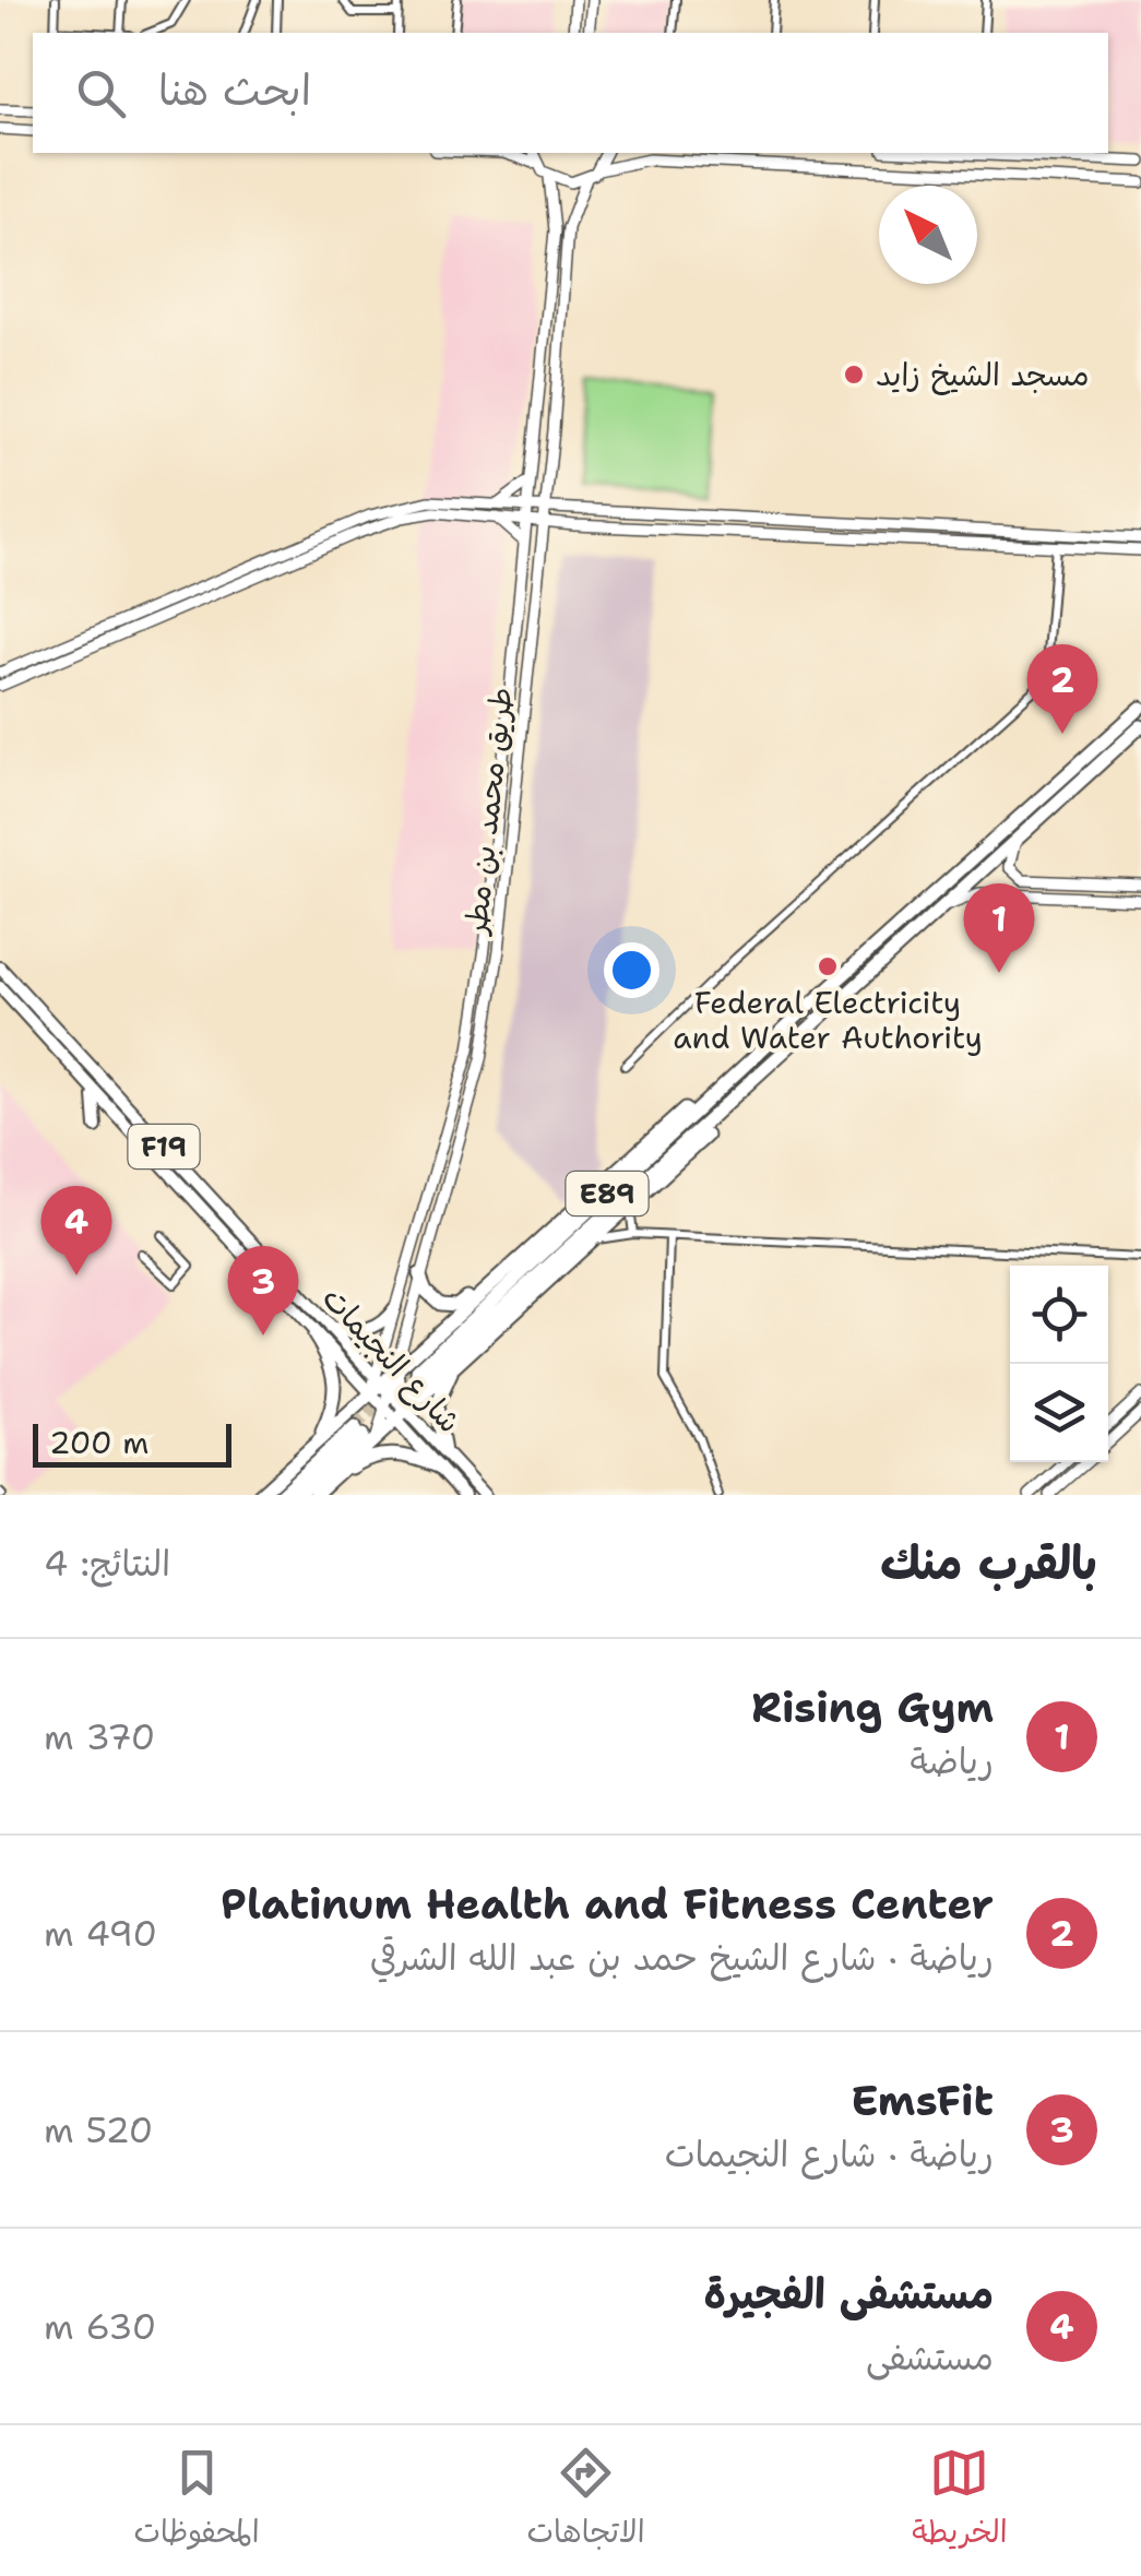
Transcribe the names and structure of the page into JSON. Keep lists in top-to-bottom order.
{
  "streets": {
    "highway": ["E89"],
    "main road": ["F19", "شارع النجيمات"],
    "street": ["طريق محمد بن مطر"]
  },
  "crossings": [
    ["طريق محمد بن مطر", "شارع النجيمات"]
  ],
  "places": ["مسجد الشيخ زايد", "Federal Electricity and Water Authority"],
  "scale_bar": "200 m",
  "north": "top left",
  "page": {
    "search": "ابحث هنا",
    "pins": [
      "2",
      "1",
      "4",
      "3"
    ],
    "scale": "200 m",
    "heading": ["بالقرب منك", "النتائج: 4"],
    "list": [
      {
        "mark": "1",
        "name": "Rising Gym",
        "note": "رياضة",
        "value": "370 m"
      },
      {
        "mark": "2",
        "name": "Platinum Health and Fitness Center",
        "note": "رياضة · شارع الشيخ حمد بن عبد الله الشرقي",
        "value": "490 m"
      },
      {
        "mark": "3",
        "name": "EmsFit",
        "note": "رياضة · شارع النجيمات",
        "value": "520 m"
      },
      {
        "mark": "4",
        "name": "مستشفى الفجيرة",
        "note": "مستشفى",
        "value": "630 m"
      }
    ],
    "nav": ["الخريطة", "الاتجاهات", "المحفوظات"]
  }
}
